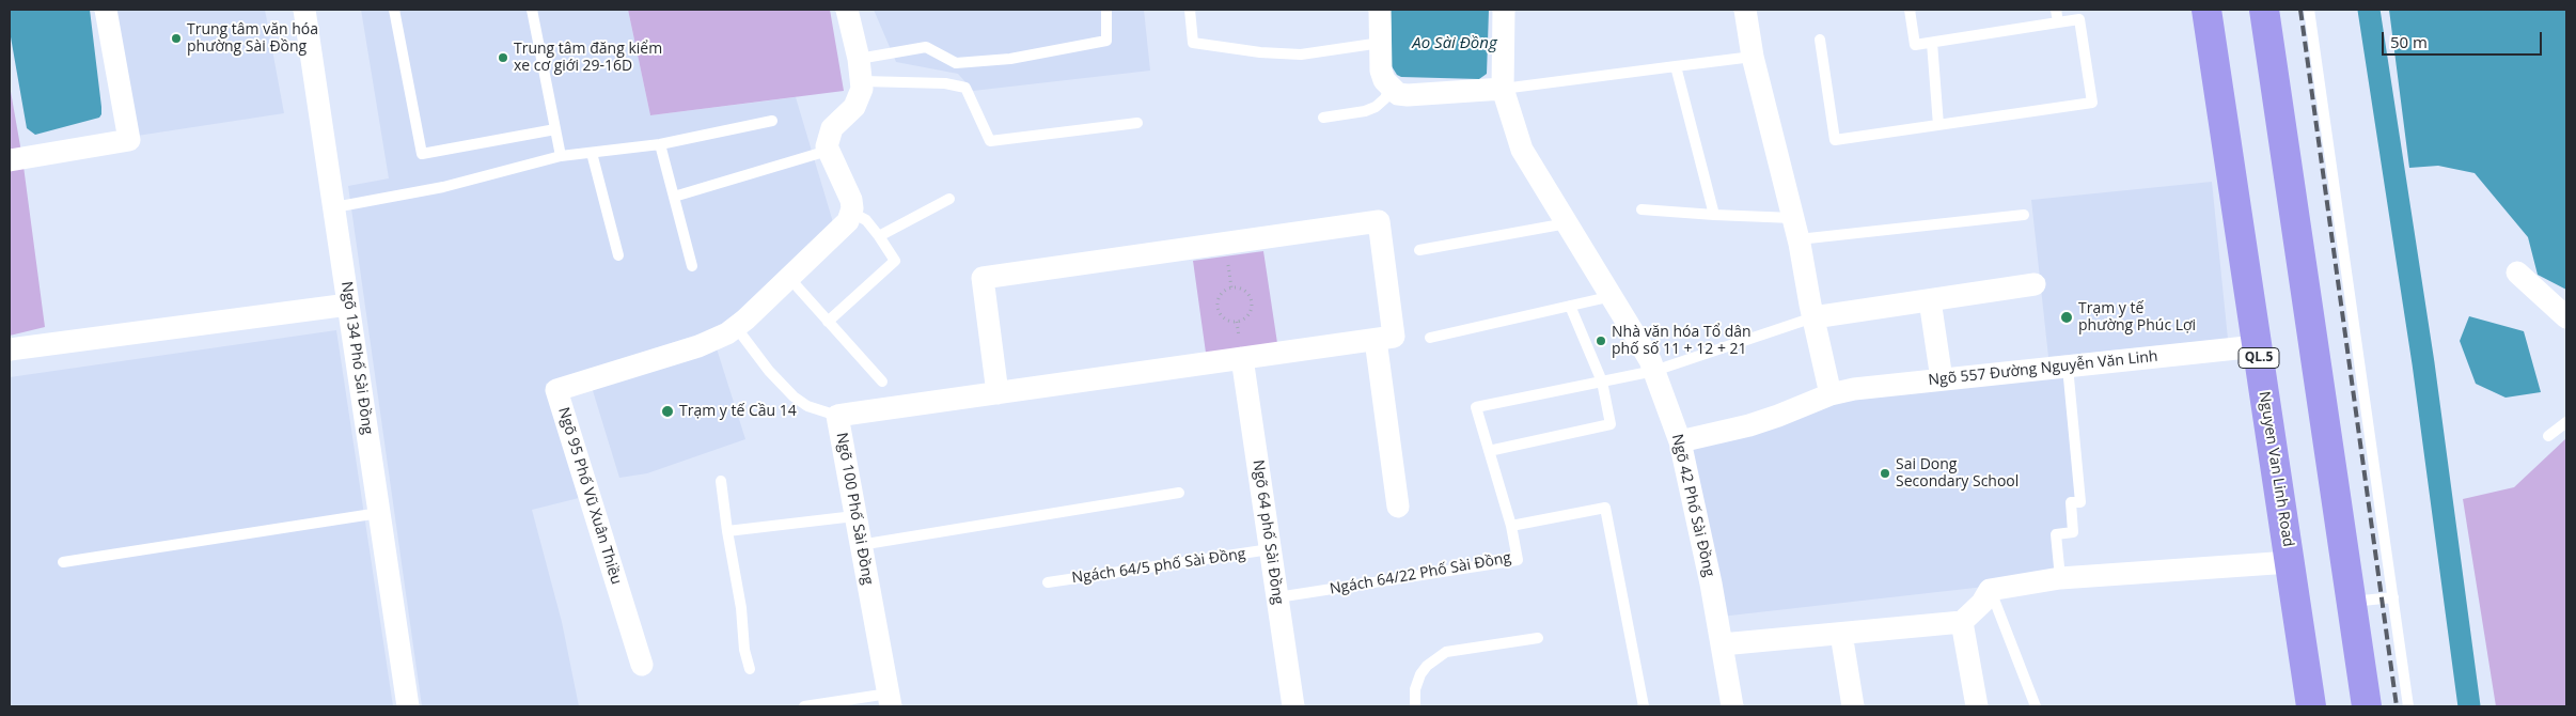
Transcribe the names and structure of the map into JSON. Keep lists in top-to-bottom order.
{
  "streets": {
    "highway": ["QL.5", "Nguyen Van Linh Road"],
    "street": [
      "Ngõ 134 Phố Sài Đồng",
      "Ngõ 557 Đường Nguyễn Văn Linh",
      "Ngõ 95 Phố Vũ Xuân Thiều",
      "Ngõ 42 Phố Sài Đồng",
      "Ngõ 100 Phố Sài Đồng",
      "Ngõ 64 phố Sài Đồng"
    ],
    "lane": ["Ngách 64/5 phố Sài Đồng", "Ngách 64/22 Phố Sài Đồng"]
  },
  "crossings": [
    ["Ngõ 557 Đường Nguyễn Văn Linh", "Nguyen Van Linh Road"],
    ["Ngõ 557 Đường Nguyễn Văn Linh", "Ngõ 42 Phố Sài Đồng"],
    ["Ngõ 95 Phố Vũ Xuân Thiều", "Ngõ 100 Phố Sài Đồng"],
    ["Ngõ 64 phố Sài Đồng", "Ngách 64/5 phố Sài Đồng"],
    ["Ngõ 64 phố Sài Đồng", "Ngách 64/22 Phố Sài Đồng"]
  ],
  "water": ["Ao Sài Đồng"],
  "places": [
    "Trung tâm văn hóa phường Sài Đồng",
    "Trung tâm đăng kiểm xe cơ giới 29-16D",
    "Trạm y tế phường Phúc Lợi",
    "Nhà văn hóa Tổ dân phố số 11 + 12 + 21",
    "Trạm y tế Cầu 14",
    "Sai Dong Secondary School"
  ],
  "scale_bar": "50 m"
}
